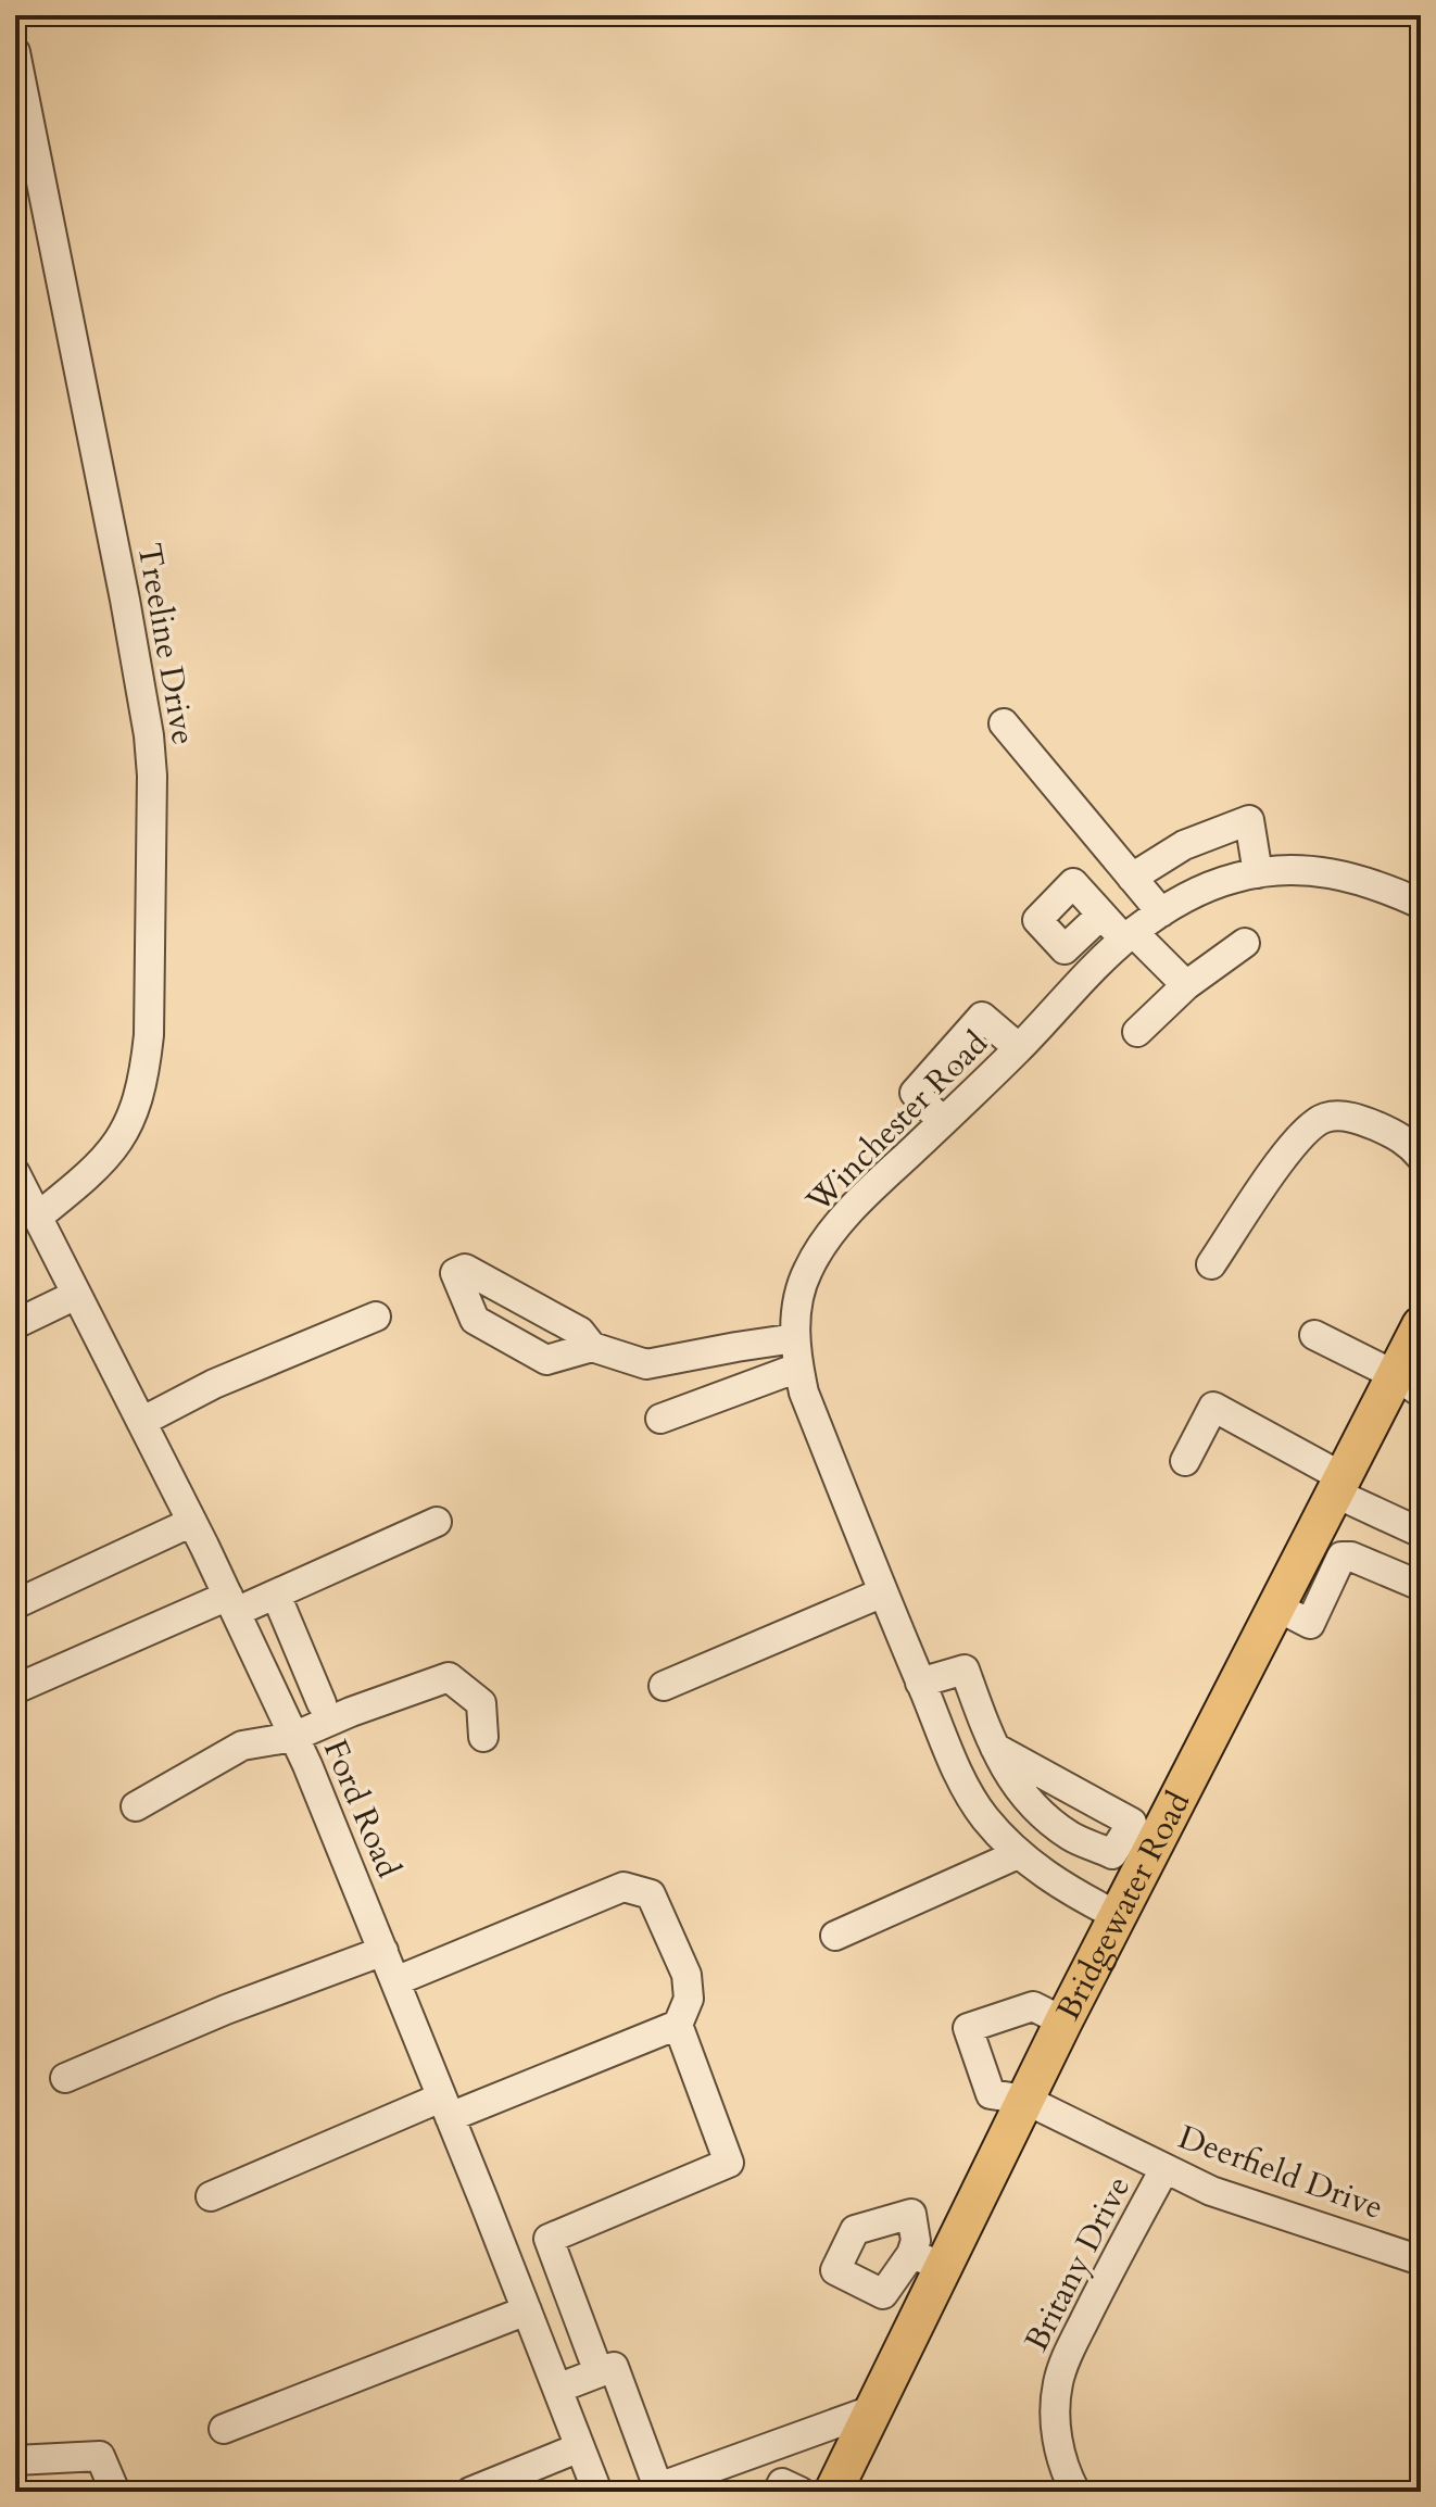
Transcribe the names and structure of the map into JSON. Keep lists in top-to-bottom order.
{
  "streets": {
    "main road": ["Bridgewater Road"],
    "street": [
      "Treeline Drive",
      "Winchester Road",
      "Ford Road",
      "Deerfield Drive",
      "Britany Drive"
    ]
  },
  "crossings": [
    ["Treeline Drive", "Ford Road"],
    ["Winchester Road", "Bridgewater Road"],
    ["Bridgewater Road", "Deerfield Drive"],
    ["Deerfield Drive", "Britany Drive"]
  ]
}
